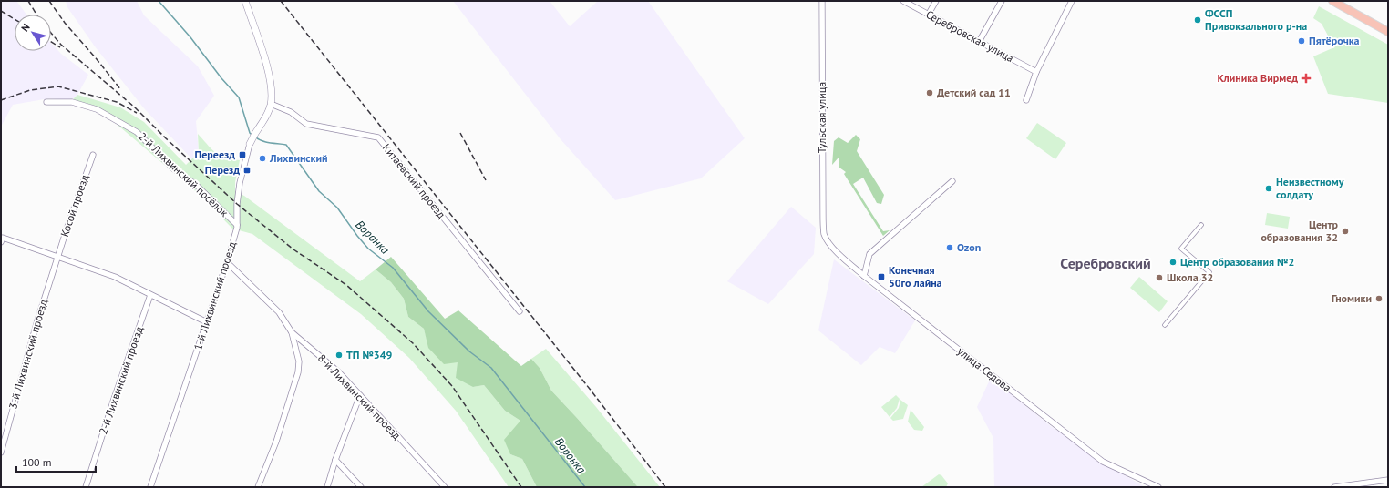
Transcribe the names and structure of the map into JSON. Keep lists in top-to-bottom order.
{
  "streets": {
    "street": [
      "Серебровская улица",
      "Тульская улица",
      "2-й Лихвинский посёлок",
      "Китаевский проезд",
      "Косой проезд",
      "1-й Лихвинский проезд",
      "3-й Лихвинский проезд",
      "улица Седова",
      "2-й Лихвинский проезд",
      "8-й Лихвинский проезд"
    ]
  },
  "crossings": [
    ["Тульская улица", "улица Седова"],
    ["2-й Лихвинский посёлок", "1-й Лихвинский проезд"],
    ["Китаевский проезд", "1-й Лихвинский проезд"],
    ["Косой проезд", "3-й Лихвинский проезд"],
    ["1-й Лихвинский проезд", "8-й Лихвинский проезд"]
  ],
  "districts": ["Серебровский"],
  "water": ["Воронка"],
  "places": {
    "other": [
      "ФССП Привокзального р-на",
      "Пятёрочка",
      "Детский сад 11",
      "Лихвинский",
      "Неизвестному солдату",
      "Центр образования 32",
      "Ozon",
      "Центр образования №2",
      "Школа 32",
      "Гномики",
      "ТП №349"
    ],
    "health": ["Клиника Вирмед"],
    "transit": ["Переезд", "Перезд", "Конечная 50го лайна"]
  },
  "scale_bar": "100 m",
  "north": "top left"
}
